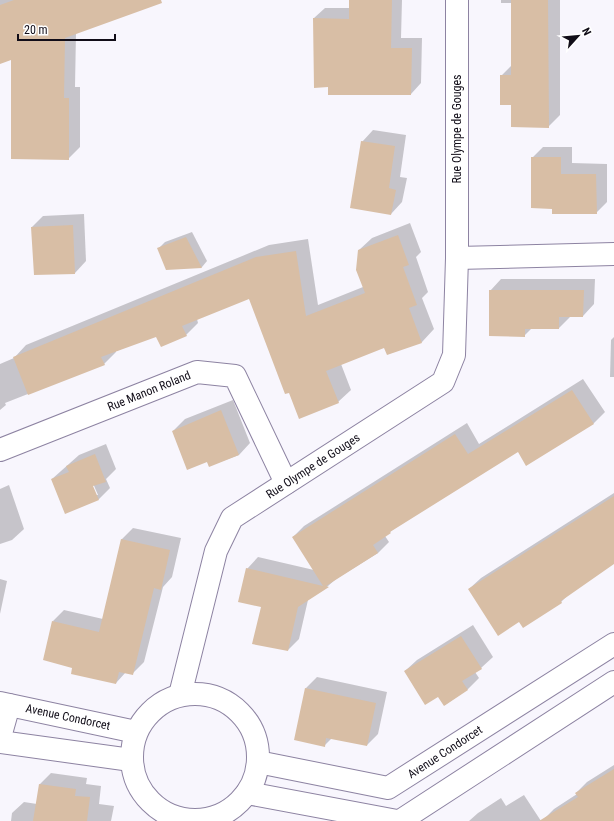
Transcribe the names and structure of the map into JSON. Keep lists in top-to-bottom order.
{
  "streets": {
    "street": ["Rue Olympe de Gouges", "Rue Manon Roland", "Avenue Condorcet"]
  },
  "crossings": [
    ["Rue Olympe de Gouges", "Rue Manon Roland"],
    ["Rue Olympe de Gouges", "Avenue Condorcet"]
  ],
  "scale_bar": "20 m",
  "north": "top right"
}
